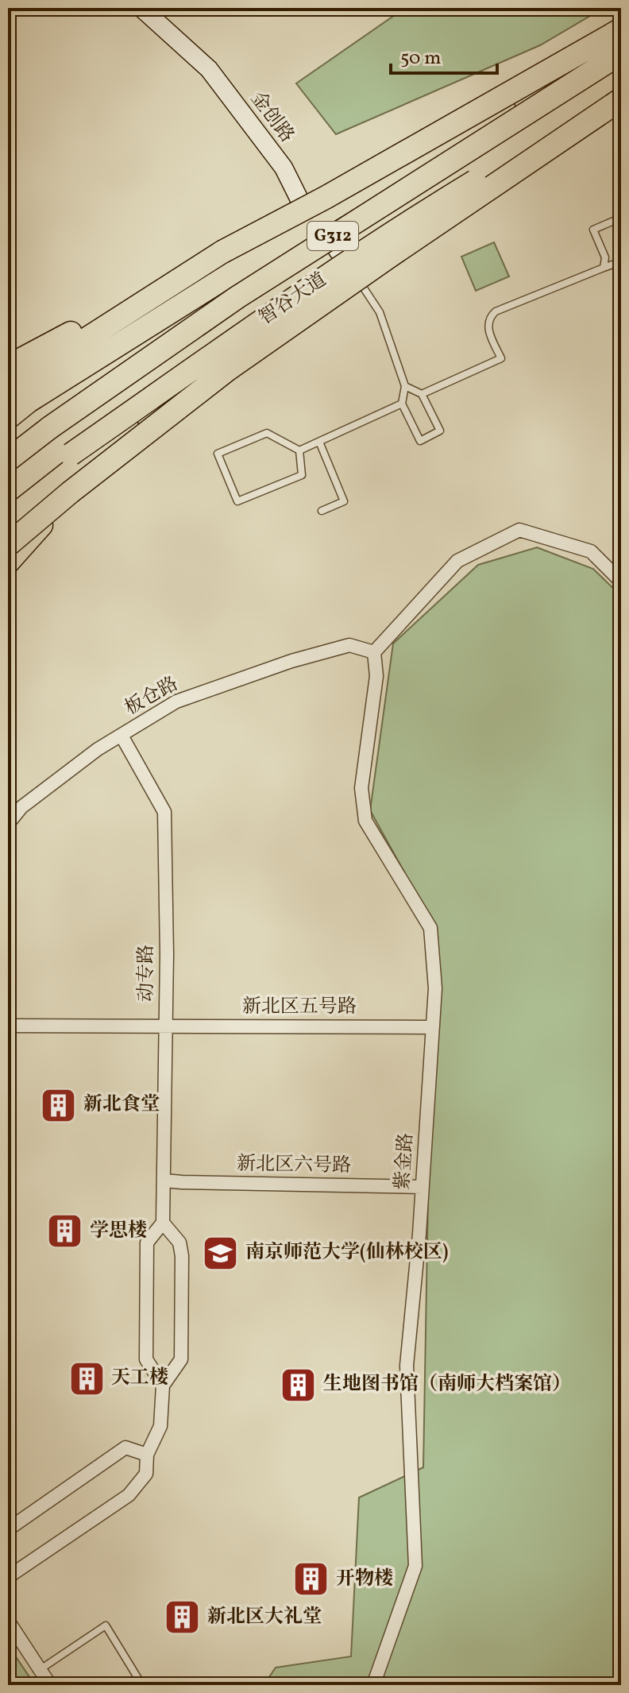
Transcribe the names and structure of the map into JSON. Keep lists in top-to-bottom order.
{
  "streets": {
    "highway": ["G312", "智谷大道"],
    "street": [
      "金创路",
      "板仓路",
      "动专路",
      "新北区五号路",
      "紫金路",
      "新北区六号路"
    ]
  },
  "crossings": [
    ["金创路", "G312"],
    ["金创路", "智谷大道"],
    ["板仓路", "动专路"],
    ["板仓路", "紫金路"],
    ["动专路", "新北区五号路"],
    ["动专路", "新北区六号路"],
    ["新北区五号路", "紫金路"],
    ["紫金路", "新北区六号路"]
  ],
  "places": {
    "building": [
      "新北食堂",
      "学思楼",
      "天工楼",
      "生地图书馆（南师大档案馆）",
      "开物楼",
      "新北区大礼堂"
    ],
    "school or university": ["南京师范大学(仙林校区)"]
  },
  "scale_bar": "50 m"
}
